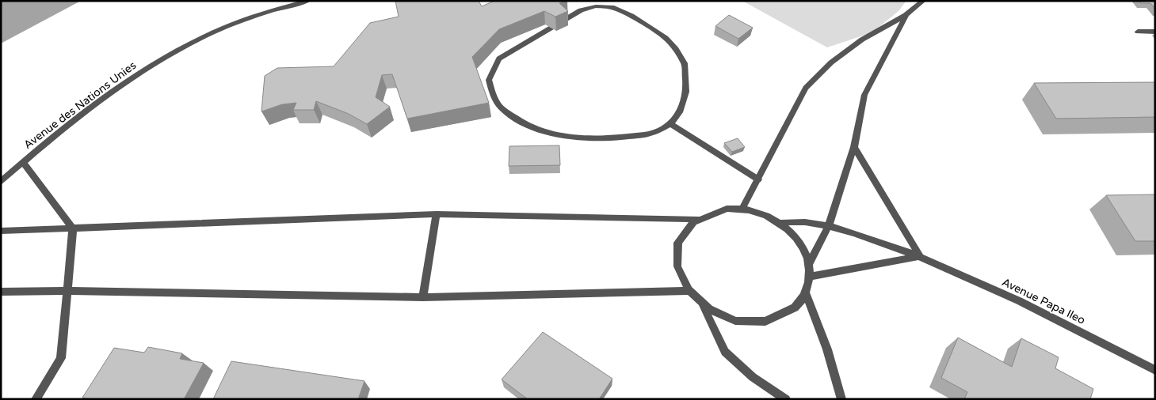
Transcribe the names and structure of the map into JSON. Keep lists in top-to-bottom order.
{
  "streets": {
    "street": ["Avenue des Nations Unies", "Avenue Papa Ileo"]
  }
}
